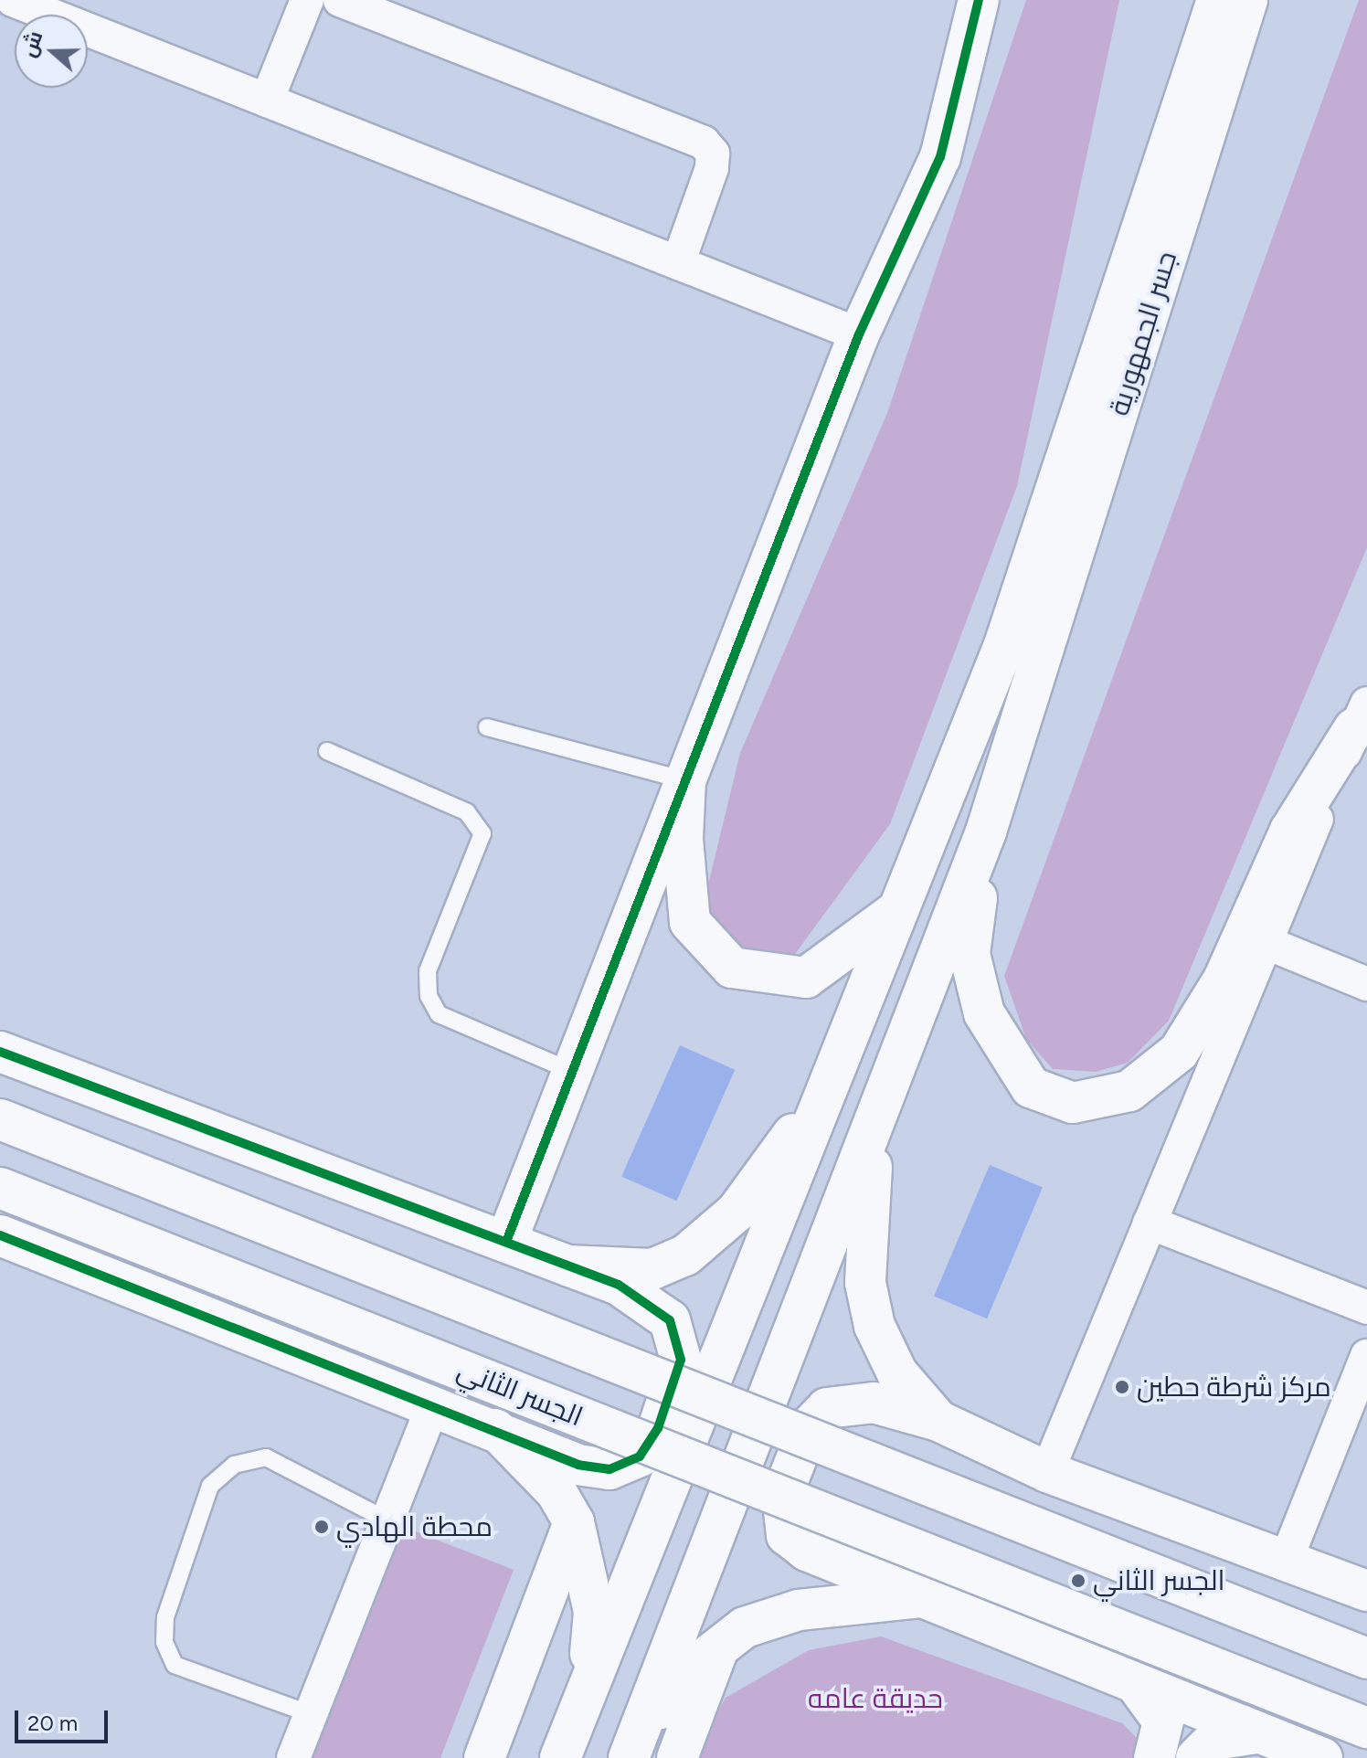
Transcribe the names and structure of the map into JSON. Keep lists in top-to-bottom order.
{
  "streets": {
    "main road": ["جسر الجمهورية", "الجسر الثاني"]
  },
  "parks": ["حديقة عامه"],
  "places": ["مركز شرطة حطين", "محطة الهادي", "الجسر الثاني"],
  "scale_bar": "20 m",
  "north": "left"
}
